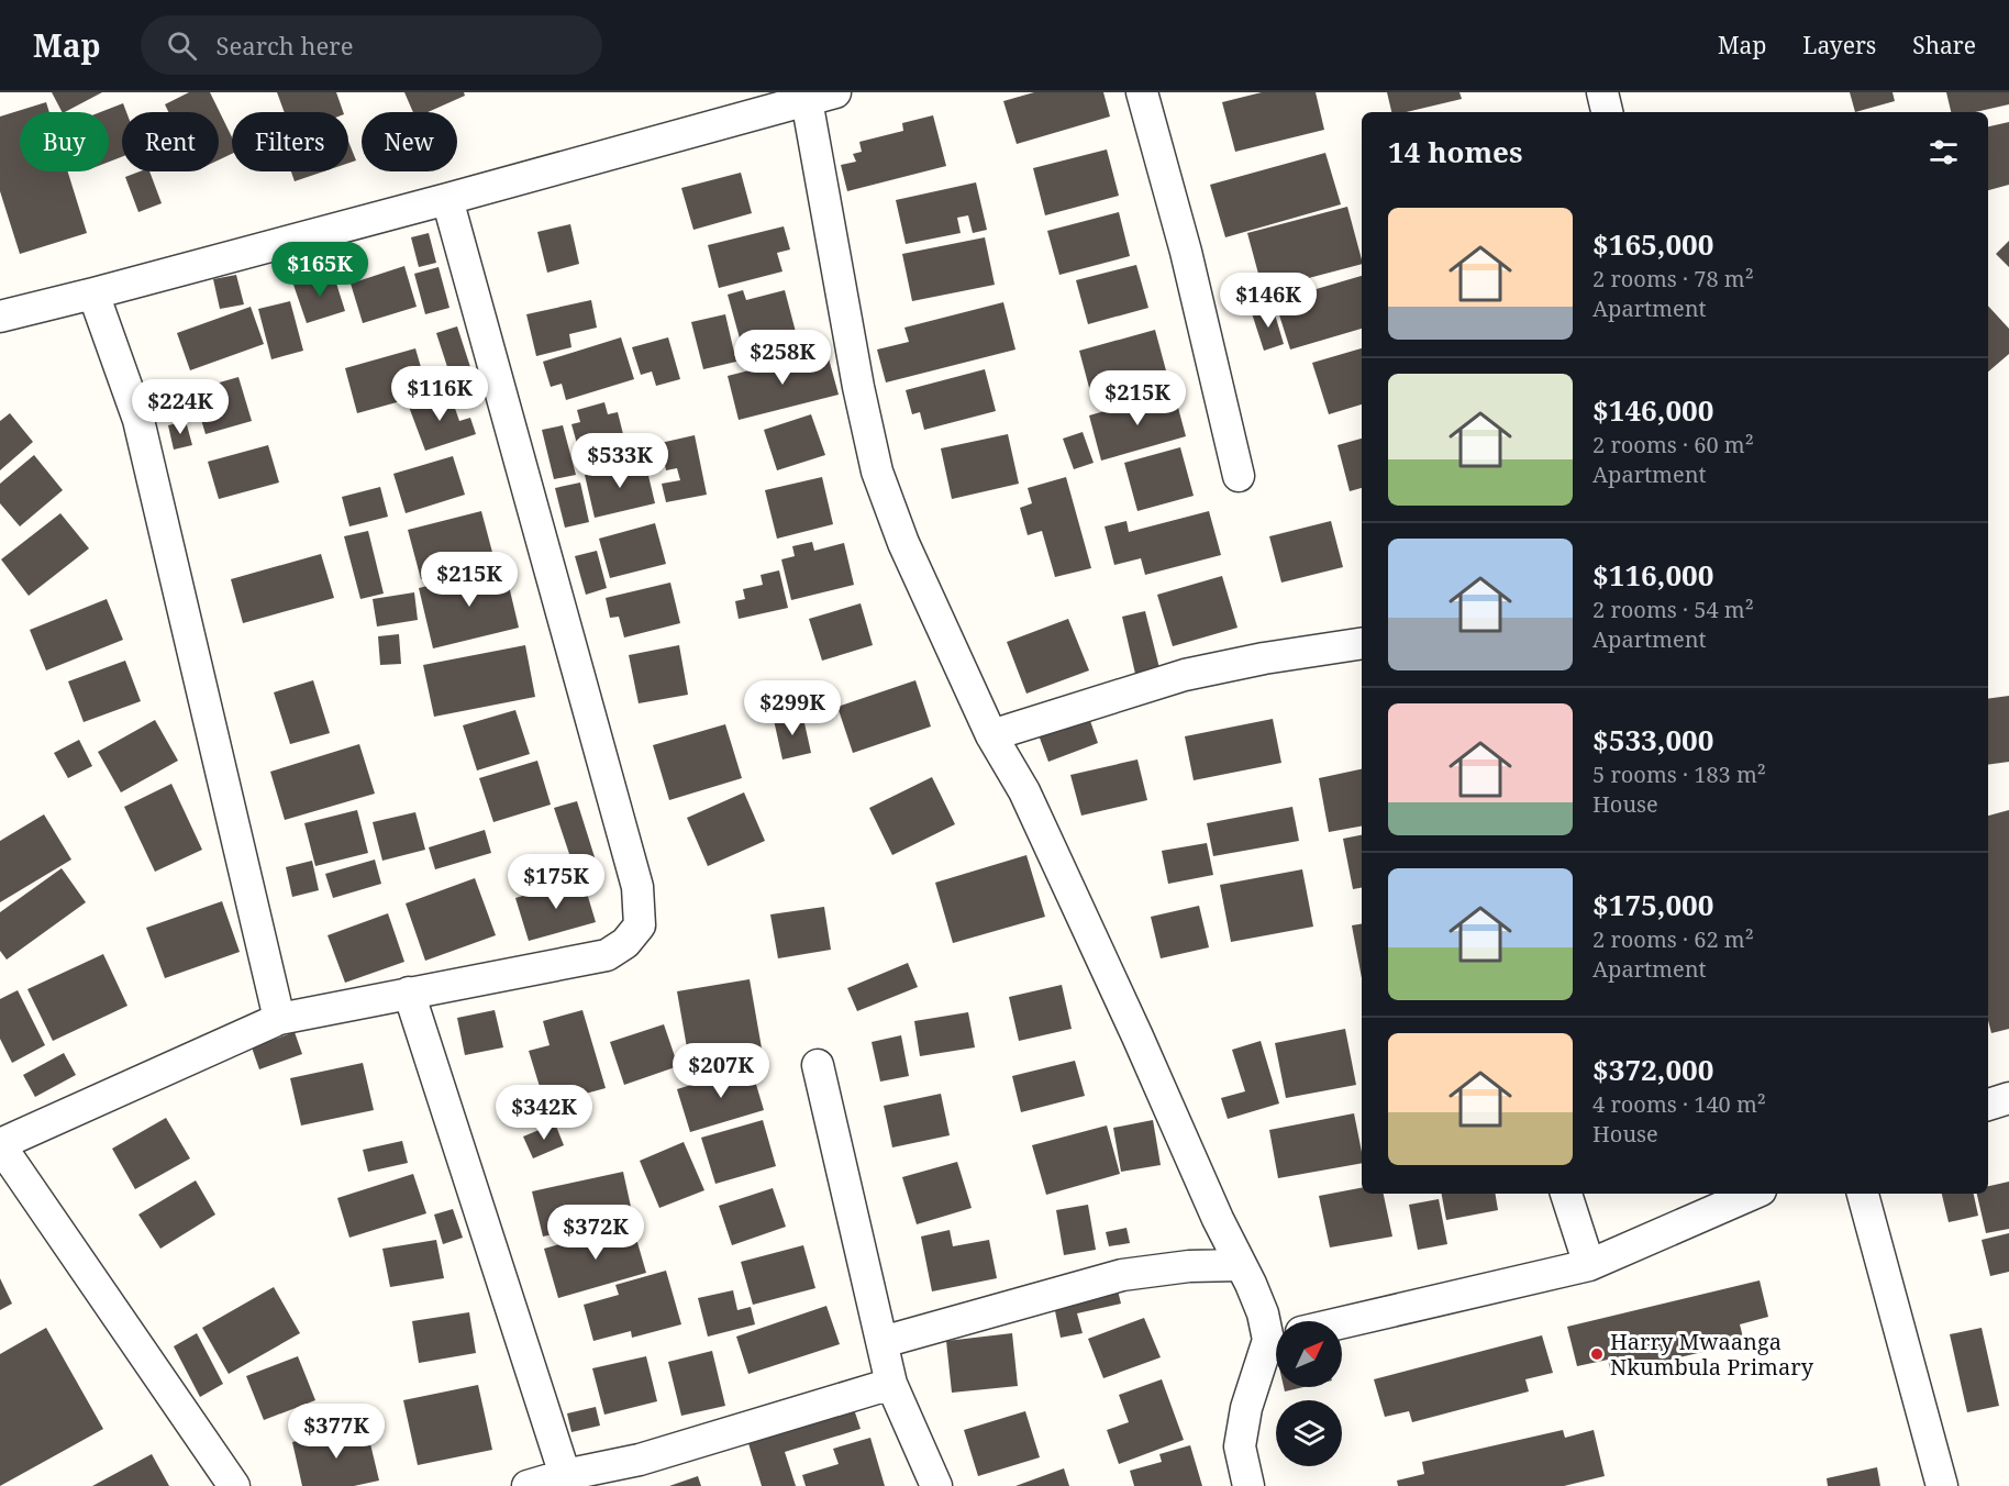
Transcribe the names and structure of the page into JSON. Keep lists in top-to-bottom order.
{
  "places": ["Harry Mwaanga Nkumbula Primary"],
  "north": "top right",
  "page": {
    "header": "Map",
    "search": "Search here",
    "nav": ["Map", "Layers", "Share"],
    "chip": [
      "Buy",
      "Rent",
      "Filters",
      "New"
    ],
    "heading": "14 homes",
    "list": [
      {
        "name": "$165,000",
        "note": "2 rooms · 78 m² · Apartment"
      },
      {
        "name": "$146,000",
        "note": "2 rooms · 60 m² · Apartment"
      },
      {
        "name": "$116,000",
        "note": "2 rooms · 54 m² · Apartment"
      },
      {
        "name": "$533,000",
        "note": "5 rooms · 183 m² · House"
      },
      {
        "name": "$175,000",
        "note": "2 rooms · 62 m² · Apartment"
      },
      {
        "name": "$372,000",
        "note": "4 rooms · 140 m² · House"
      }
    ],
    "price": [
      "$165K",
      "$146K",
      "$258K",
      "$116K",
      "$215K",
      "$224K",
      "$533K",
      "$215K",
      "$299K",
      "$175K",
      "$207K",
      "$342K",
      "$372K",
      "$377K"
    ]
  }
}
